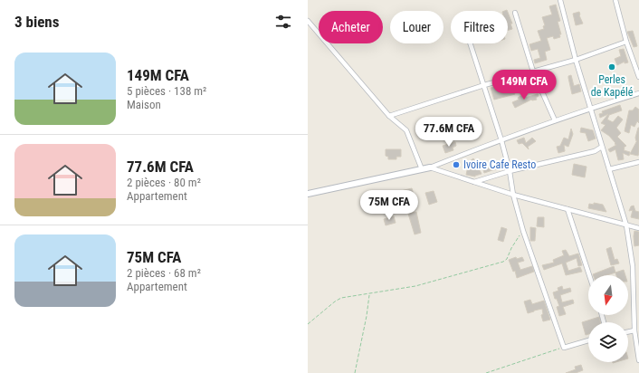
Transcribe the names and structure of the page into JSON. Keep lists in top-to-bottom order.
{
  "places": ["Perles de Kapélé", "Ivoire Cafe Resto"],
  "north": "bottom",
  "page": {
    "heading": "3 biens",
    "chip": ["Acheter", "Louer", "Filtres"],
    "list": [
      {
        "name": "149M CFA",
        "note": "5 pièces · 138 m² · Maison"
      },
      {
        "name": "77.6M CFA",
        "note": "2 pièces · 80 m² · Appartement"
      },
      {
        "name": "75M CFA",
        "note": "2 pièces · 68 m² · Appartement"
      }
    ],
    "price": ["149M CFA", "77.6M CFA", "75M CFA"]
  }
}
